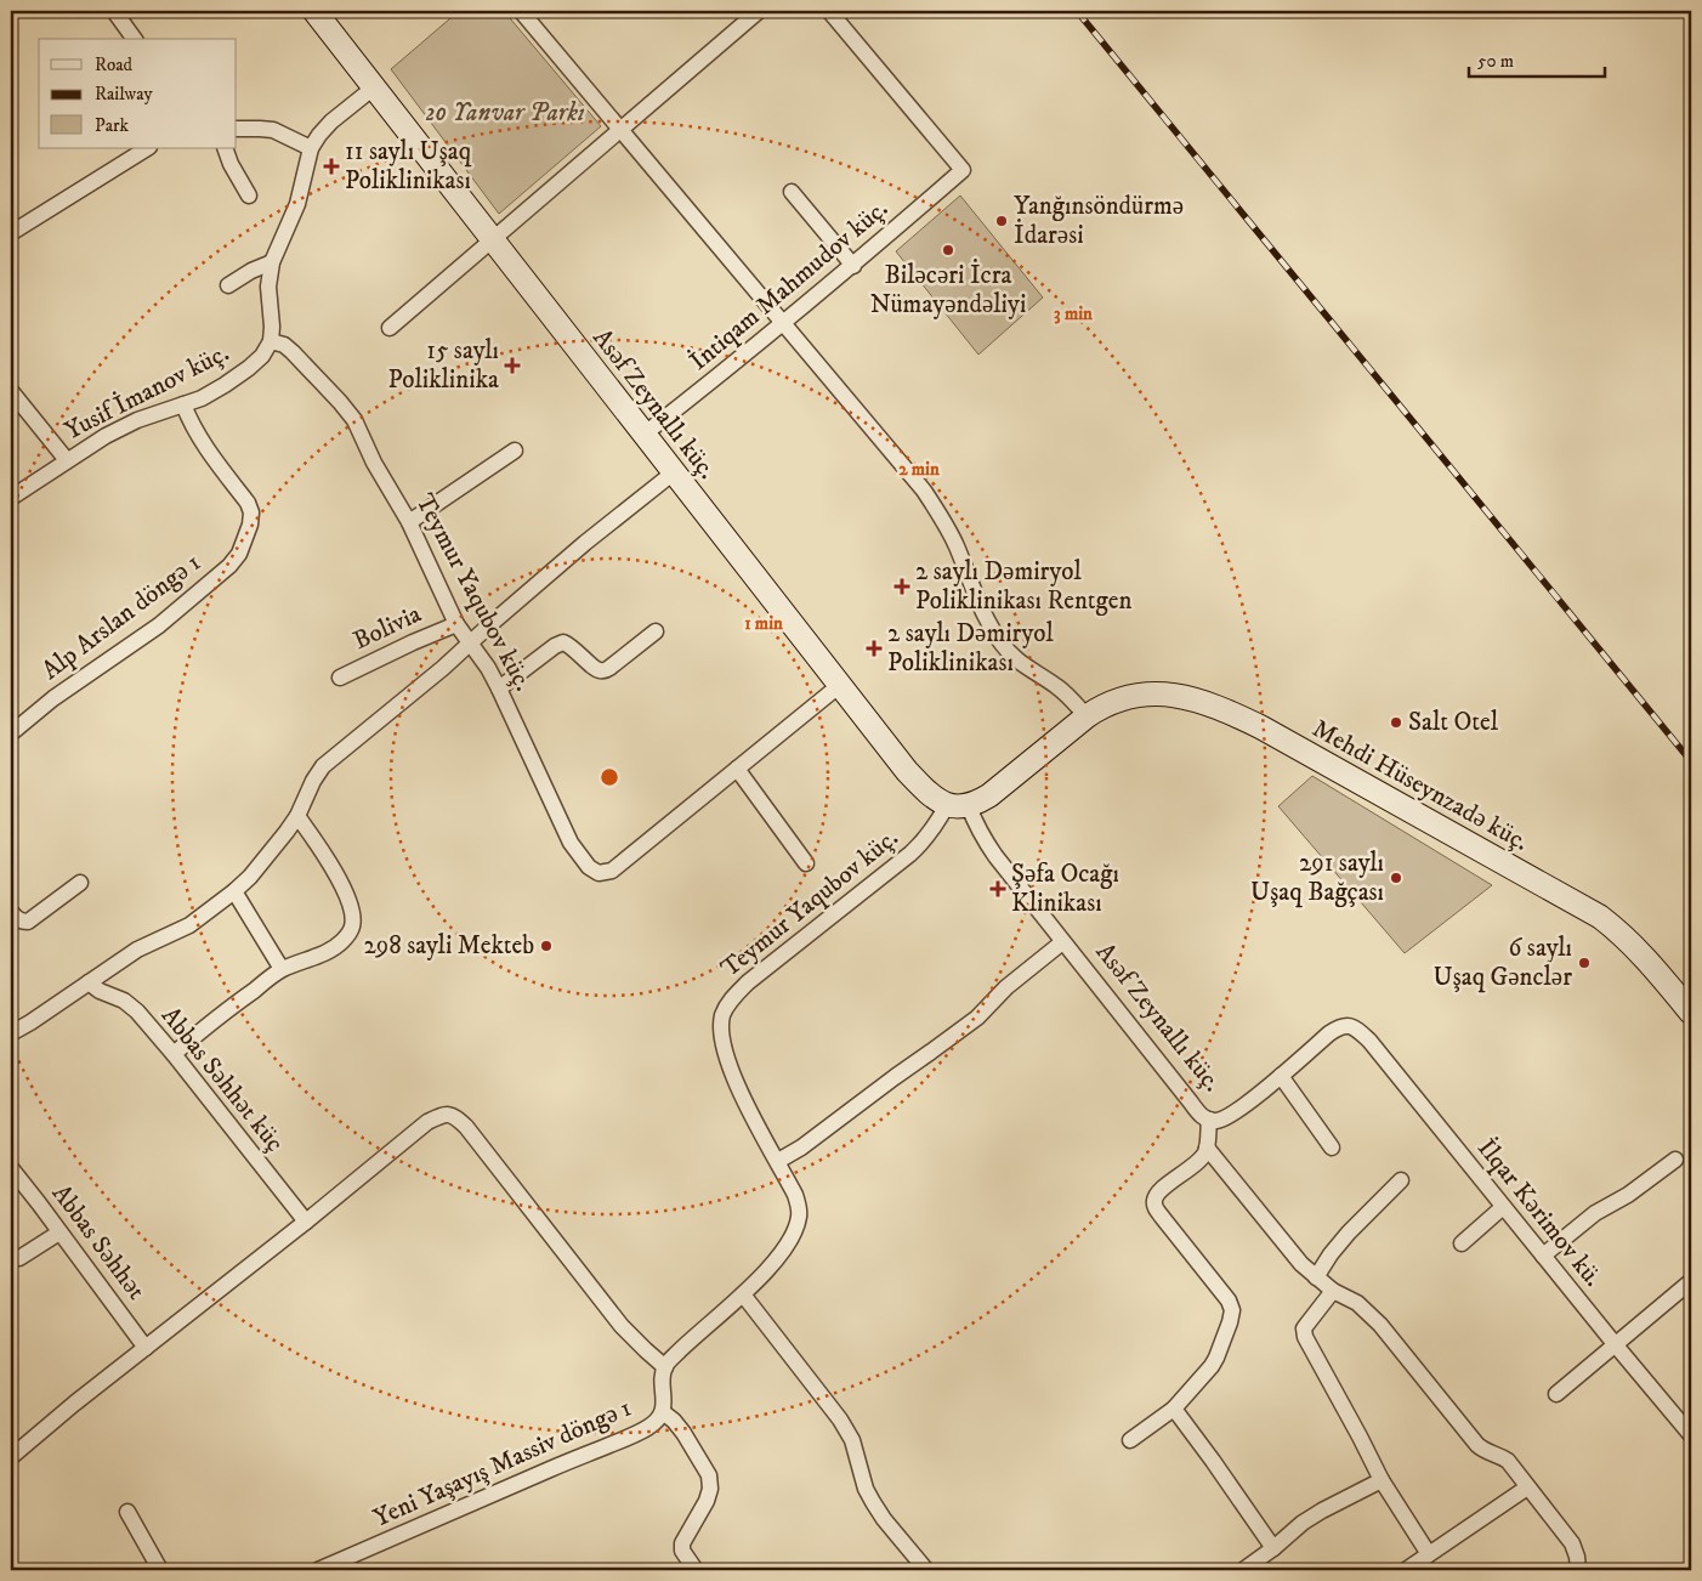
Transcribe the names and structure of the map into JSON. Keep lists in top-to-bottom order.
{
  "streets": {
    "main road": ["Asəf Zeynallı küç.", "Mehdi Hüseynzadə küç."],
    "street": [
      "İntiqam Mahmudov küç.",
      "Yusif İmanov küç.",
      "Teymur Yaqubov küç.",
      "Alp Arslan döngə 1",
      "Bolivia",
      "Abbas Səhhət küç",
      "İlqar Kərimov kü.",
      "Abbas Səhhət",
      "Yeni Yaşayış Massiv döngə 1"
    ]
  },
  "crossings": [
    ["İntiqam Mahmudov küç.", "Asəf Zeynallı küç."],
    ["Yusif İmanov küç.", "Teymur Yaqubov küç."],
    ["Yusif İmanov küç.", "Alp Arslan döngə 1"],
    ["Asəf Zeynallı küç.", "Teymur Yaqubov küç."],
    ["Asəf Zeynallı küç.", "İlqar Kərimov kü."],
    ["Teymur Yaqubov küç.", "Bolivia"]
  ],
  "parks": ["20 Yanvar Parkı"],
  "places": {
    "health": [
      "11 saylı Uşaq Poliklinikası",
      "15 saylı Poliklinika",
      "2 saylı Dəmiryol Poliklinikası Rentgen",
      "2 saylı Dəmiryol Poliklinikası",
      "Şəfa Ocağı Klinikası"
    ],
    "other": [
      "Yanğınsöndürmə İdarəsi",
      "Biləcəri İcra Nümayəndəliyi",
      "Salt Otel",
      "291 saylı Uşaq Bağçası",
      "298 sayli Mekteb",
      "6 saylı Uşaq Gənclər"
    ]
  },
  "legend": ["Road", "Railway", "Park"],
  "scale_bar": "50 m",
  "rings": ["3 min", "2 min", "1 min"]
}
